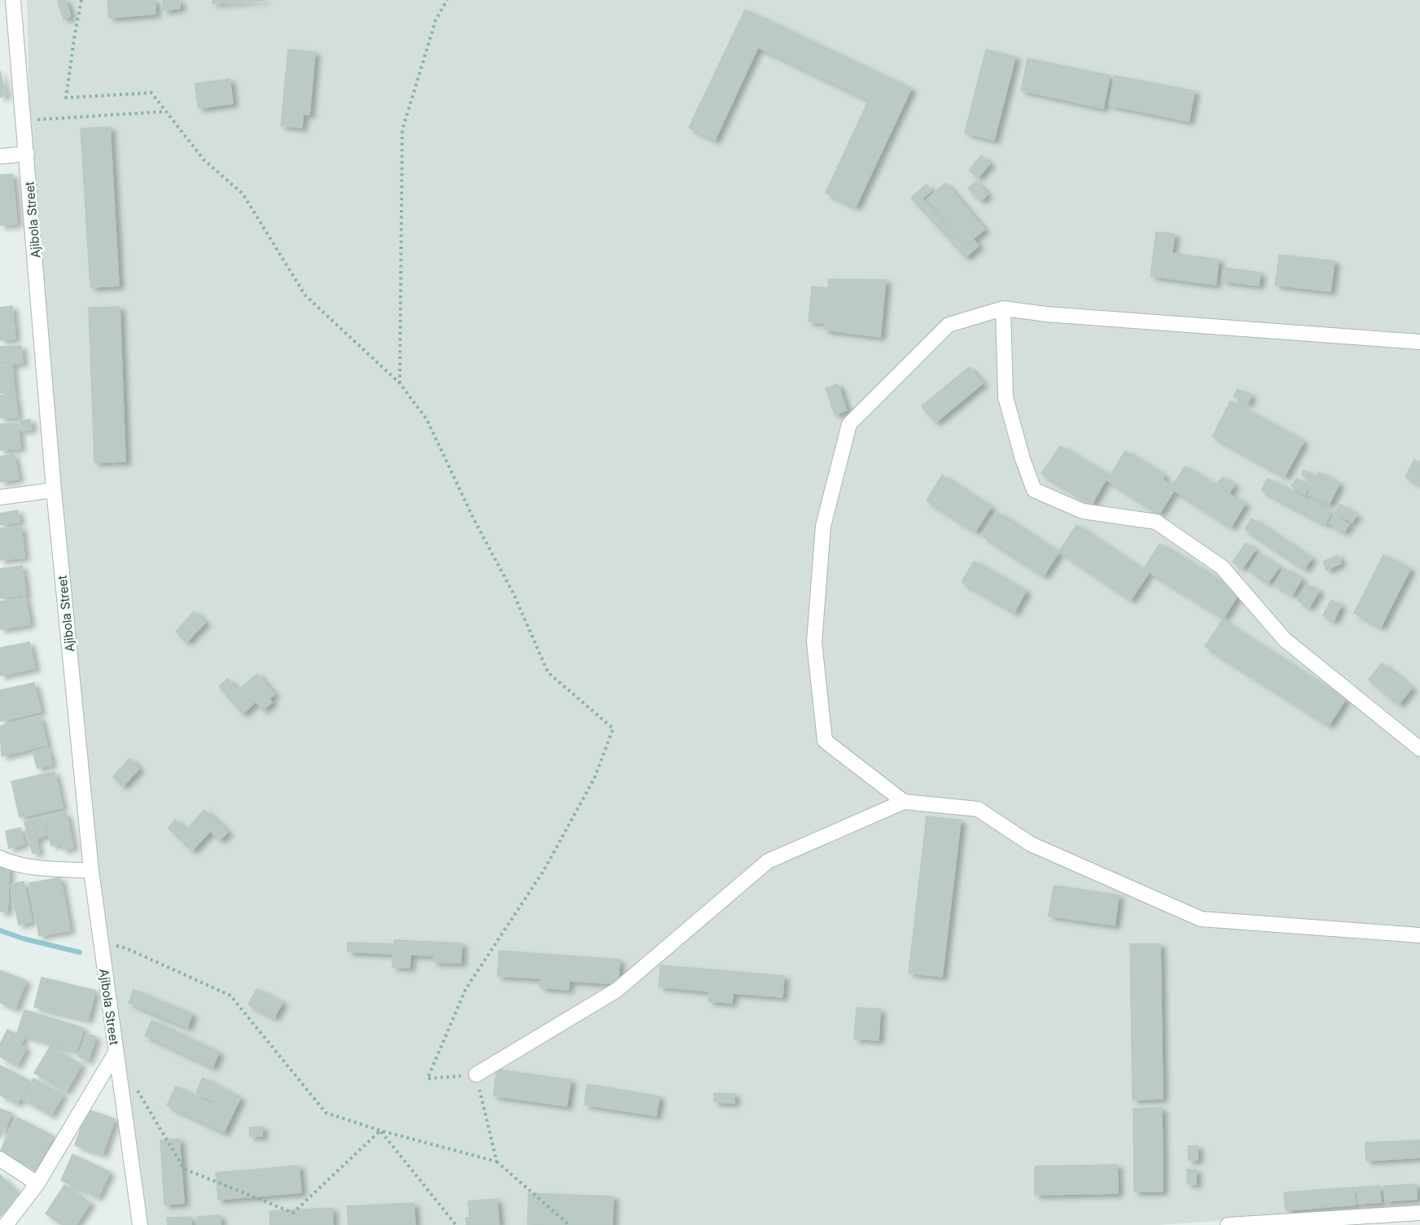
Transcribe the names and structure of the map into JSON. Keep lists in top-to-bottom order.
{
  "streets": {
    "street": ["Ajibola Street"]
  }
}
